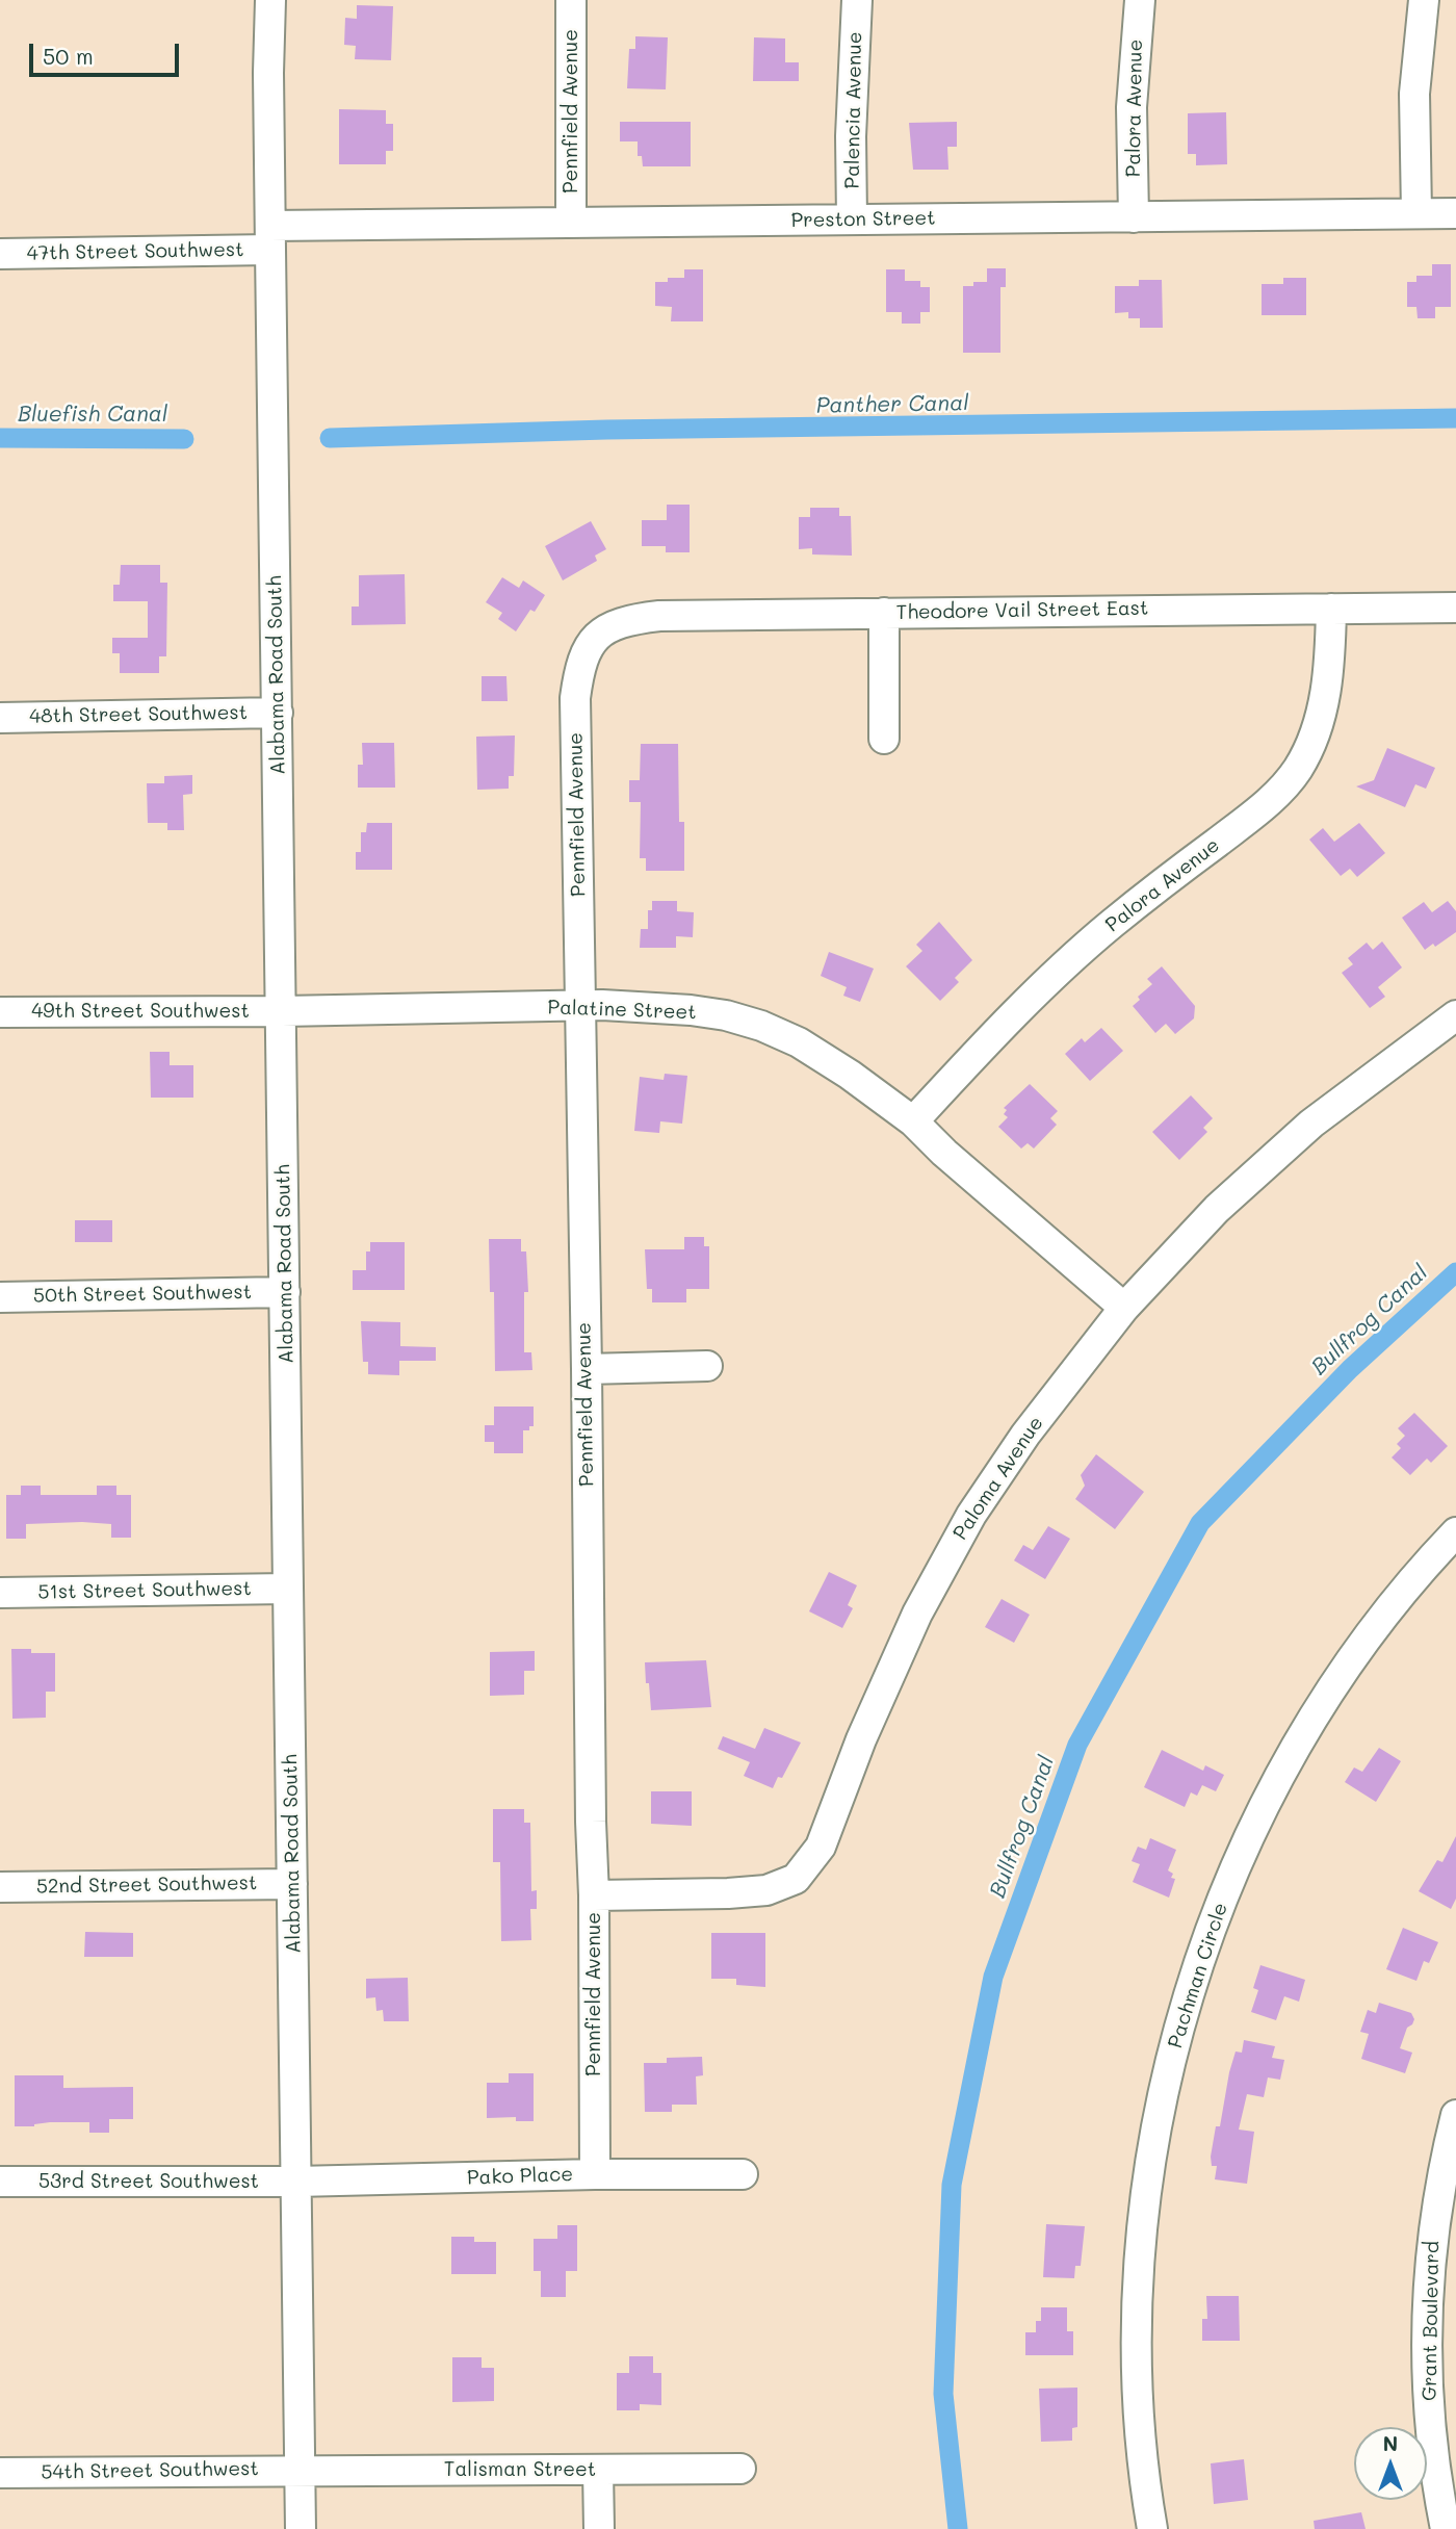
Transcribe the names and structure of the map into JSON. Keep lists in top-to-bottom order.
{
  "streets": {
    "street": [
      "Palora Avenue",
      "Palencia Avenue",
      "Pennfield Avenue",
      "Preston Street",
      "47th Street Southwest",
      "Theodore Vail Street East",
      "Alabama Road South",
      "48th Street Southwest",
      "Palatine Street",
      "49th Street Southwest",
      "50th Street Southwest",
      "Paloma Avenue",
      "51st Street Southwest",
      "52nd Street Southwest",
      "Pachman Circle",
      "Pako Place",
      "53rd Street Southwest",
      "Grant Boulevard",
      "Talisman Street",
      "54th Street Southwest"
    ]
  },
  "crossings": [
    ["Palora Avenue", "Preston Street"],
    ["Palora Avenue", "Theodore Vail Street East"],
    ["Palora Avenue", "Palatine Street"],
    ["Palencia Avenue", "Preston Street"],
    ["Pennfield Avenue", "Preston Street"],
    ["Pennfield Avenue", "Theodore Vail Street East"],
    ["Pennfield Avenue", "Palatine Street"],
    ["Pennfield Avenue", "Paloma Avenue"],
    ["Pennfield Avenue", "Pako Place"],
    ["Preston Street", "47th Street Southwest"],
    ["Preston Street", "Alabama Road South"],
    ["47th Street Southwest", "Alabama Road South"],
    ["Alabama Road South", "48th Street Southwest"],
    ["Alabama Road South", "Palatine Street"],
    ["Alabama Road South", "49th Street Southwest"],
    ["Alabama Road South", "50th Street Southwest"],
    ["Alabama Road South", "51st Street Southwest"],
    ["Alabama Road South", "52nd Street Southwest"],
    ["Alabama Road South", "Pako Place"],
    ["Alabama Road South", "53rd Street Southwest"],
    ["Alabama Road South", "Talisman Street"],
    ["Alabama Road South", "54th Street Southwest"],
    ["Palatine Street", "49th Street Southwest"],
    ["Palatine Street", "Paloma Avenue"],
    ["Pako Place", "53rd Street Southwest"],
    ["Talisman Street", "54th Street Southwest"]
  ],
  "water": ["Panther Canal", "Bluefish Canal", "Bullfrog Canal"],
  "scale_bar": "50 m",
  "north": "top"
}
